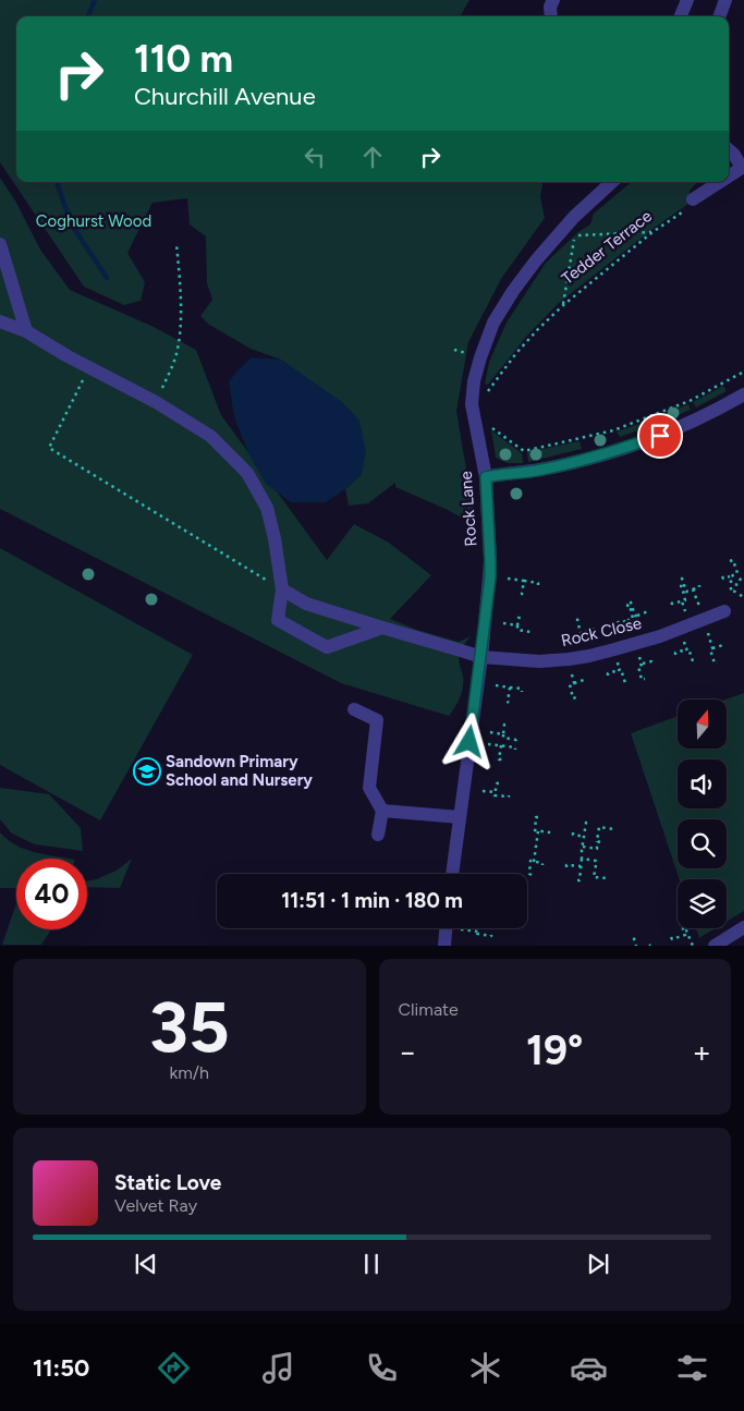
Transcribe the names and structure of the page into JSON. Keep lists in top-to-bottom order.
{
  "streets": {
    "street": ["Rock Lane", "Rock Close"],
    "path": ["Tedder Terrace"]
  },
  "crossings": [
    ["Rock Lane", "Rock Close"]
  ],
  "parks": ["Coghurst Wood"],
  "places": {
    "school or university": ["Sandown Primary School and Nursery"]
  },
  "north": "top",
  "page": {
    "turn": ["110 m", "Churchill Avenue"],
    "limit": "40",
    "trip": "11:51 · 1 min · 180 m",
    "tile": [
      ["35", "km/h"],
      "Climate"
    ],
    "heat": ["−", "19°", "+"],
    "song": ["Static Love", "Velvet Ray"],
    "tabs": "11:50"
  }
}
